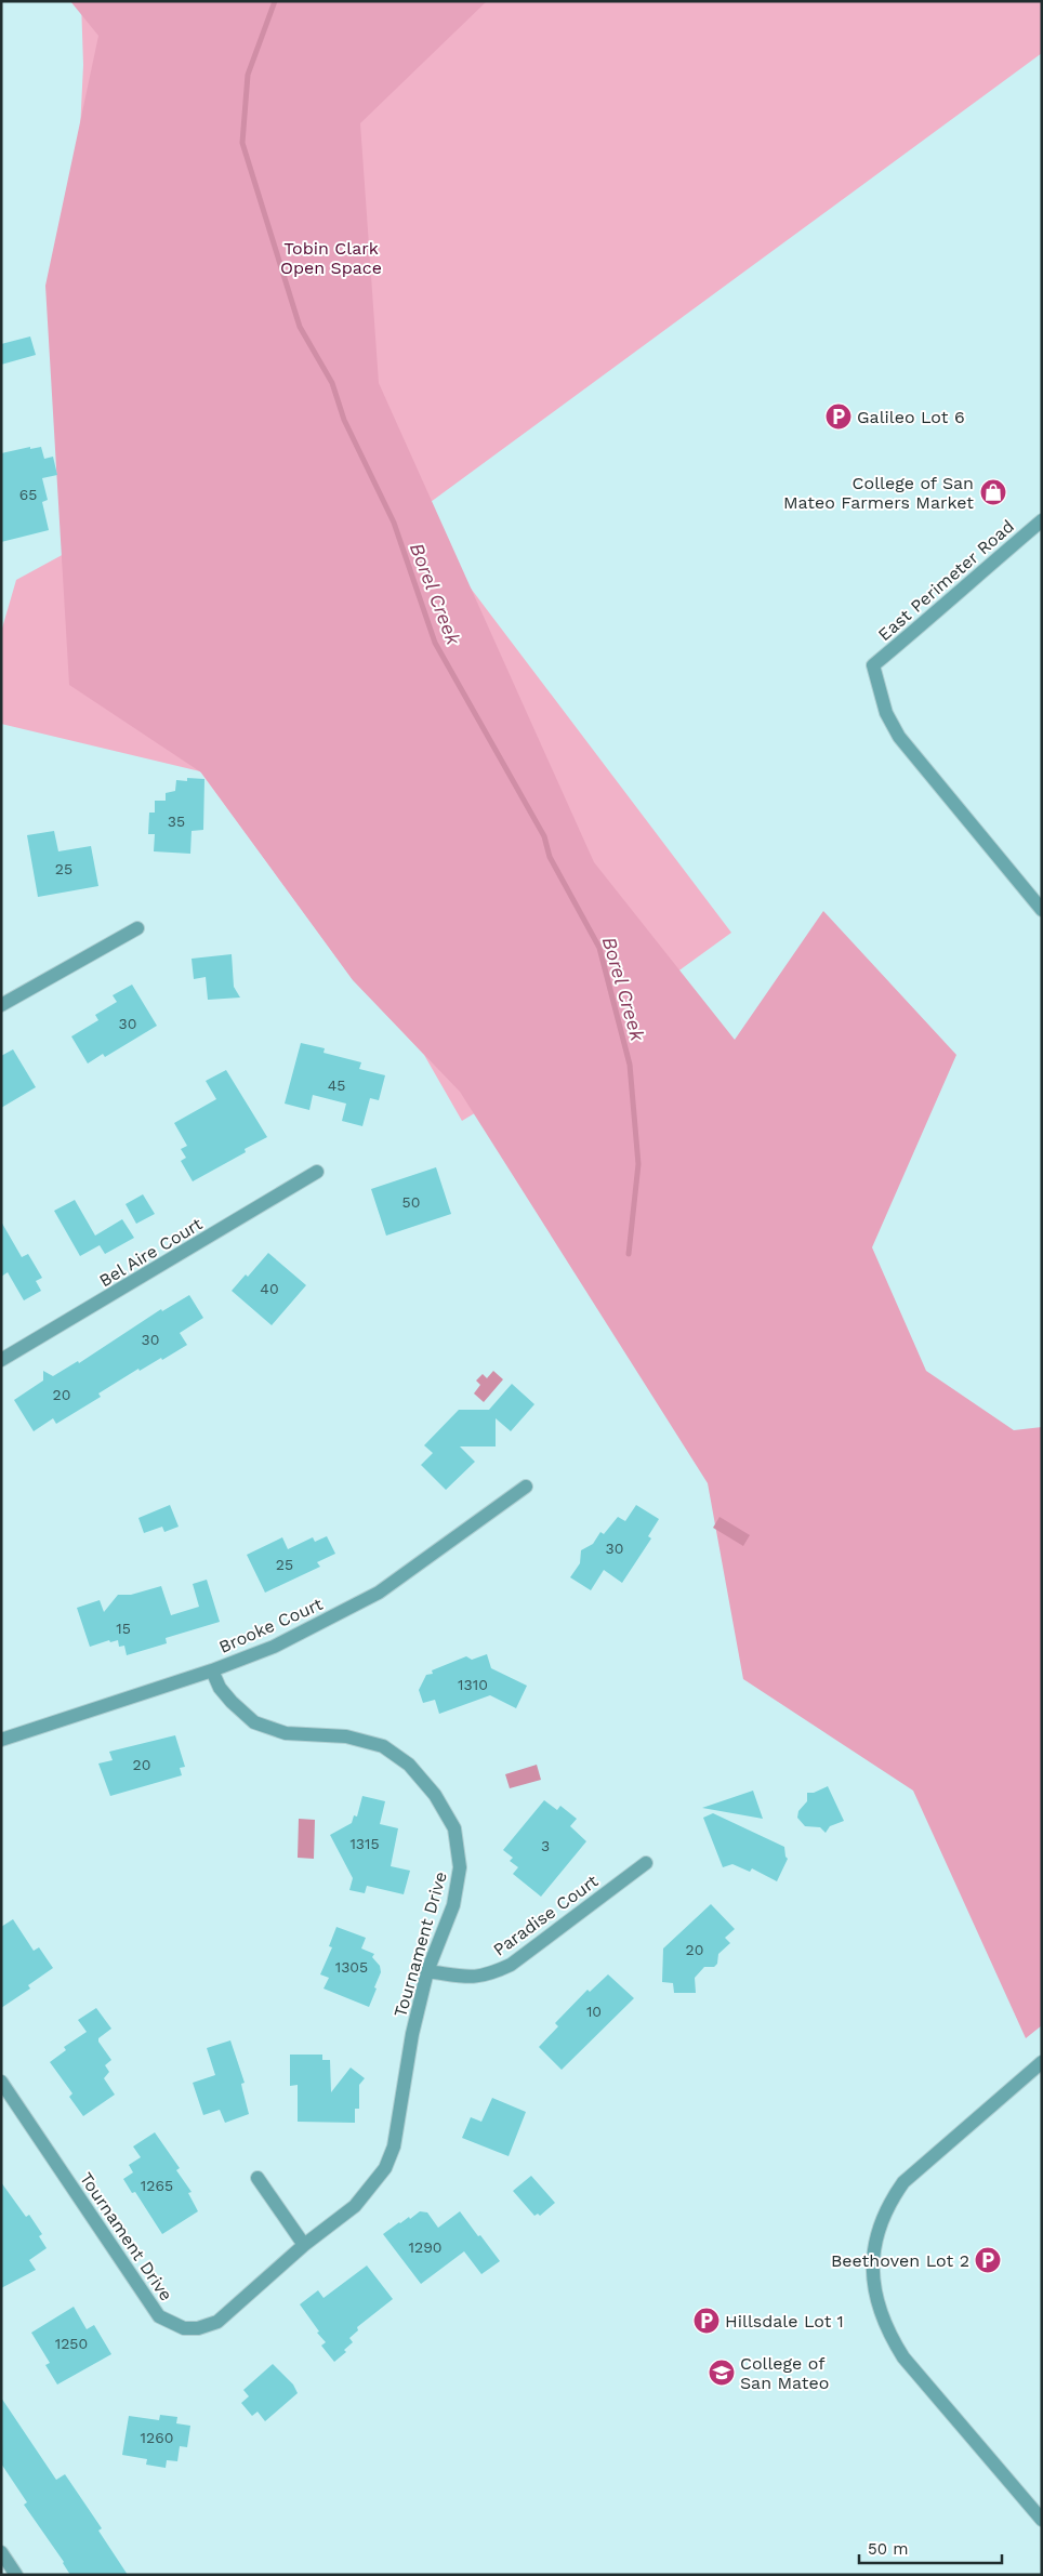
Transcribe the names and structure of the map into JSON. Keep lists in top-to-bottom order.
{
  "streets": {
    "street": [
      "East Perimeter Road",
      "Bel Aire Court",
      "Brooke Court",
      "Paradise Court",
      "Tournament Drive"
    ]
  },
  "crossings": [
    ["Brooke Court", "Tournament Drive"],
    ["Paradise Court", "Tournament Drive"]
  ],
  "water": ["Borel Creek"],
  "parks": ["Tobin Clark Open Space"],
  "places": {
    "parking": ["Galileo Lot 6", "Beethoven Lot 2", "Hillsdale Lot 1"],
    "shop": ["College of San Mateo Farmers Market"],
    "school or university": ["College of San Mateo"]
  },
  "house_numbers": [
    "65",
    "35",
    "25",
    "30",
    "45",
    "50",
    "40",
    "30",
    "20",
    "30",
    "25",
    "15",
    "1310",
    "20",
    "1315",
    "3",
    "20",
    "1305",
    "10",
    "1265",
    "1290",
    "1250",
    "1260"
  ],
  "scale_bar": "50 m"
}
